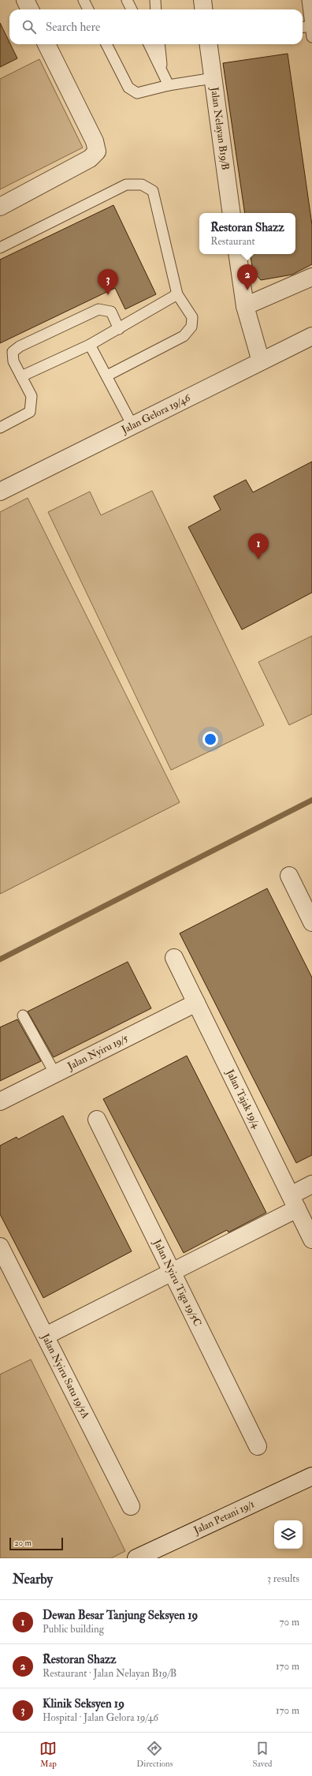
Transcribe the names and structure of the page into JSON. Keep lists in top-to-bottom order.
{
  "streets": {
    "street": [
      "Jalan Nelayan B19/B",
      "Jalan Gelora 19/46",
      "Jalan Nyiru 19/5",
      "Jalan Tajak 19/4",
      "Jalan Nyiru Tiga 19/5C",
      "Jalan Nyiru Satu 19/5A",
      "Jalan Petani 19/1"
    ]
  },
  "crossings": [
    ["Jalan Nyiru 19/5", "Jalan Tajak 19/4"]
  ],
  "scale_bar": "20 m",
  "page": {
    "search": "Search here",
    "popup": ["Restoran Shazz", "Restaurant"],
    "pins": ["2", "3", "1"],
    "scale": "20 m",
    "heading": ["Nearby", "3 results"],
    "list": [
      {
        "mark": "1",
        "name": "Dewan Besar Tanjung Seksyen 19",
        "note": "Public building",
        "value": "70 m"
      },
      {
        "mark": "2",
        "name": "Restoran Shazz",
        "note": "Restaurant · Jalan Nelayan B19/B",
        "value": "170 m"
      },
      {
        "mark": "3",
        "name": "Klinik Seksyen 19",
        "note": "Hospital · Jalan Gelora 19/46",
        "value": "170 m"
      }
    ],
    "nav": ["Map", "Directions", "Saved"]
  }
}
